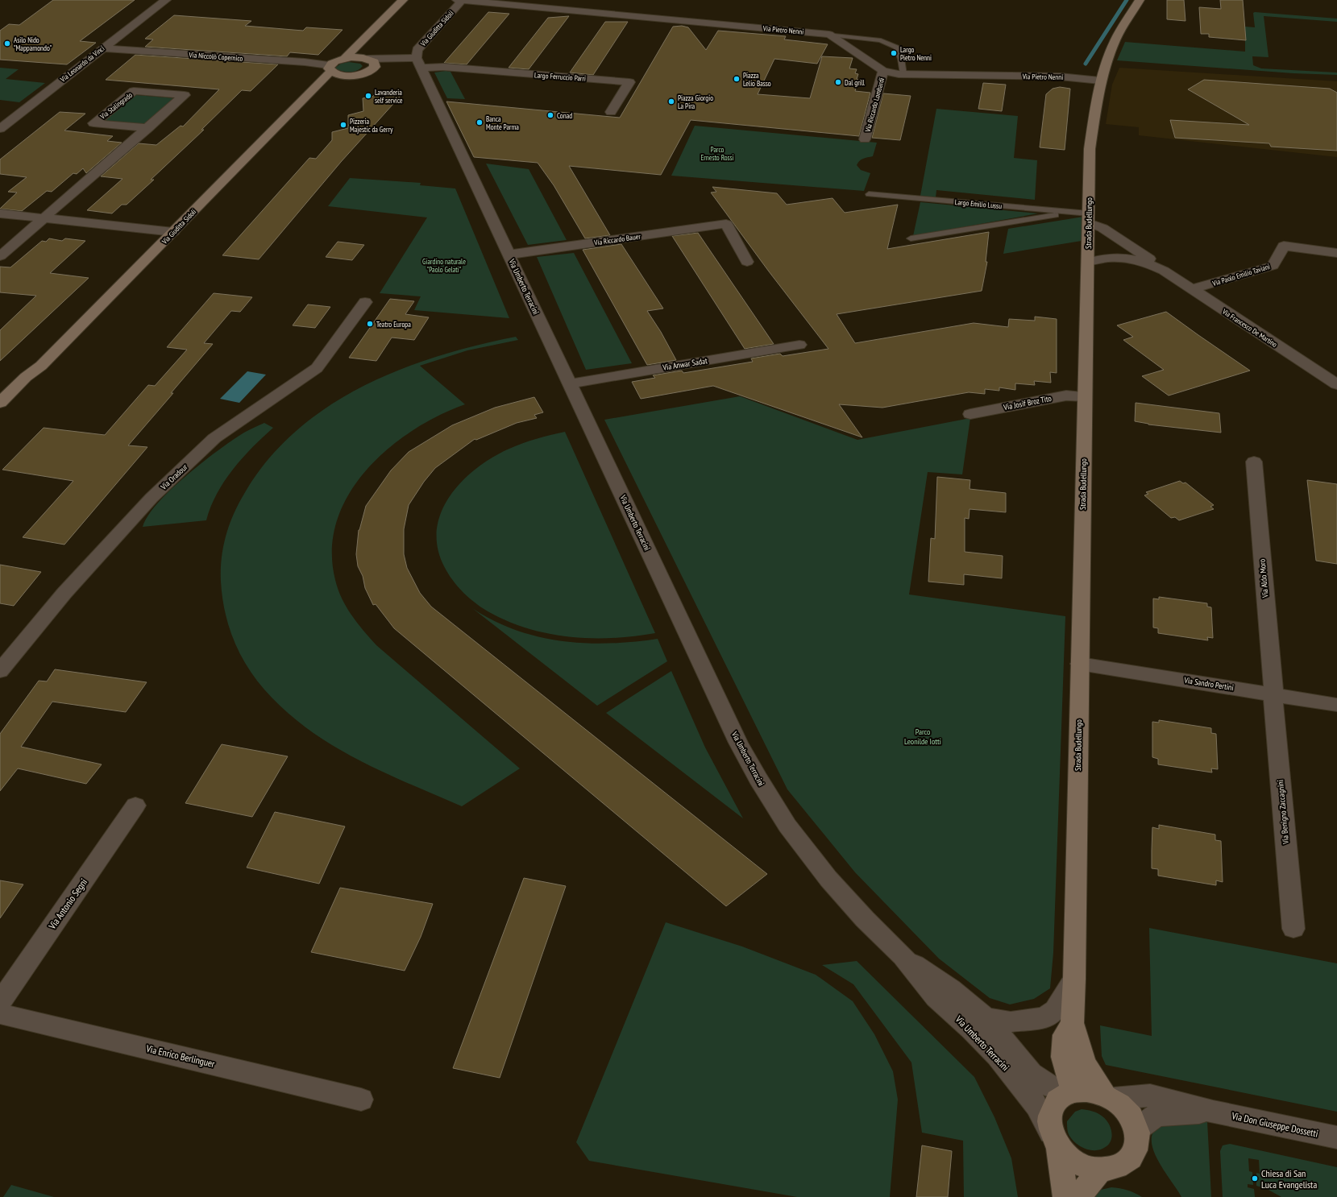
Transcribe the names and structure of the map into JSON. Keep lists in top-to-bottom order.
{
  "streets": {
    "street": [
      "Via Giuditta Sidoli",
      "Via Pietro Nenni",
      "Via Niccolò Copernico",
      "Via Leonardo da Vinci",
      "Largo Ferruccio Parri",
      "Via Riccardo Lombardi",
      "Via Stalingrado",
      "Strada Budellungo",
      "Via Riccardo Bauer",
      "Via Paolo Emilio Taviani",
      "Via Umberto Terracini",
      "Via Francesco De Martino",
      "Via Anwar Sadat",
      "Via Josif Broz Tito",
      "Via Oradour",
      "Via Aldo Moro",
      "Via Sandro Pertini",
      "Via Benigno Zaccagnini",
      "Via Antonio Segni",
      "Via Enrico Berlinguer",
      "Via Don Giuseppe Dossetti"
    ],
    "lane": ["Largo Emilio Lussu"]
  },
  "crossings": [
    ["Via Giuditta Sidoli", "Via Pietro Nenni"],
    ["Via Giuditta Sidoli", "Via Niccolò Copernico"],
    ["Via Giuditta Sidoli", "Largo Ferruccio Parri"],
    ["Via Giuditta Sidoli", "Via Umberto Terracini"],
    ["Via Pietro Nenni", "Via Riccardo Lombardi"],
    ["Via Pietro Nenni", "Strada Budellungo"],
    ["Via Niccolò Copernico", "Via Leonardo da Vinci"],
    ["Largo Ferruccio Parri", "Via Umberto Terracini"],
    ["Largo Emilio Lussu", "Strada Budellungo"],
    ["Largo Emilio Lussu", "Via Francesco De Martino"],
    ["Strada Budellungo", "Via Umberto Terracini"],
    ["Strada Budellungo", "Via Francesco De Martino"],
    ["Strada Budellungo", "Via Josif Broz Tito"],
    ["Strada Budellungo", "Via Sandro Pertini"],
    ["Via Riccardo Bauer", "Via Umberto Terracini"],
    ["Via Paolo Emilio Taviani", "Via Francesco De Martino"],
    ["Via Umberto Terracini", "Via Anwar Sadat"],
    ["Via Aldo Moro", "Via Sandro Pertini"],
    ["Via Aldo Moro", "Via Benigno Zaccagnini"],
    ["Via Sandro Pertini", "Via Benigno Zaccagnini"]
  ],
  "parks": ["Parco Ernesto Rossi", "Giardino naturale \"Paolo Gelati\"", "Parco Leonilde Iotti"],
  "places": [
    "Asilo Nido \"Mappamondo\"",
    "Largo Pietro Nenni",
    "Piazza Lelio Basso",
    "Dal grill",
    "Lavanderia self service",
    "Piazza Giorgio La Pira",
    "Conad",
    "Banca Monte Parma",
    "Pizzeria Majestic da Gerry",
    "Teatro Europa",
    "Chiesa di San Luca Evangelista"
  ]
}
